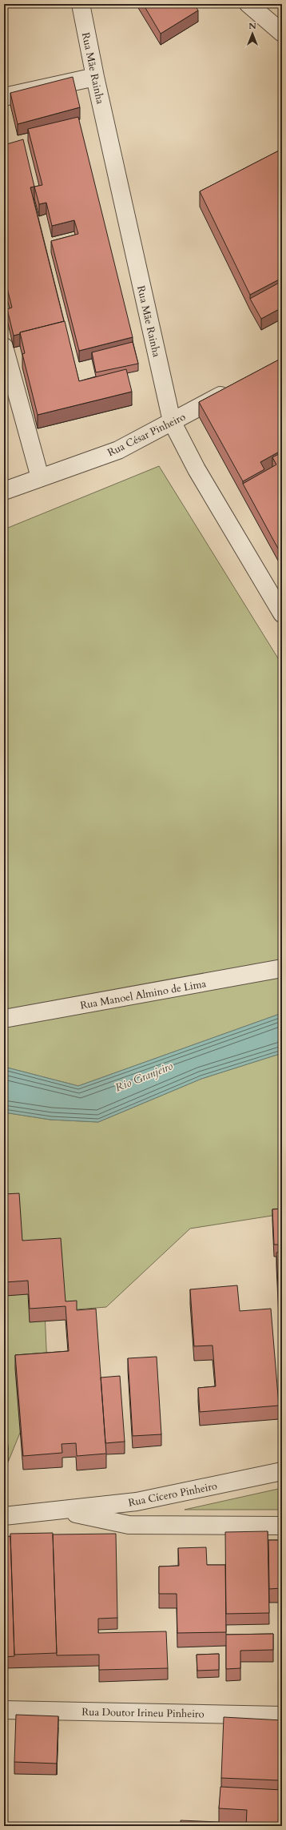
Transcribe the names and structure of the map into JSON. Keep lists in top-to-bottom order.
{
  "streets": {
    "street": [
      "Rua Mãe Rainha",
      "Rua César Pinheiro",
      "Rua Manoel Almino de Lima",
      "Rua Cícero Pinheiro",
      "Rua Doutor Irineu Pinheiro"
    ]
  },
  "crossings": [
    ["Rua Mãe Rainha", "Rua César Pinheiro"]
  ],
  "water": ["Rio Granjeiro"],
  "north": "top"
}
